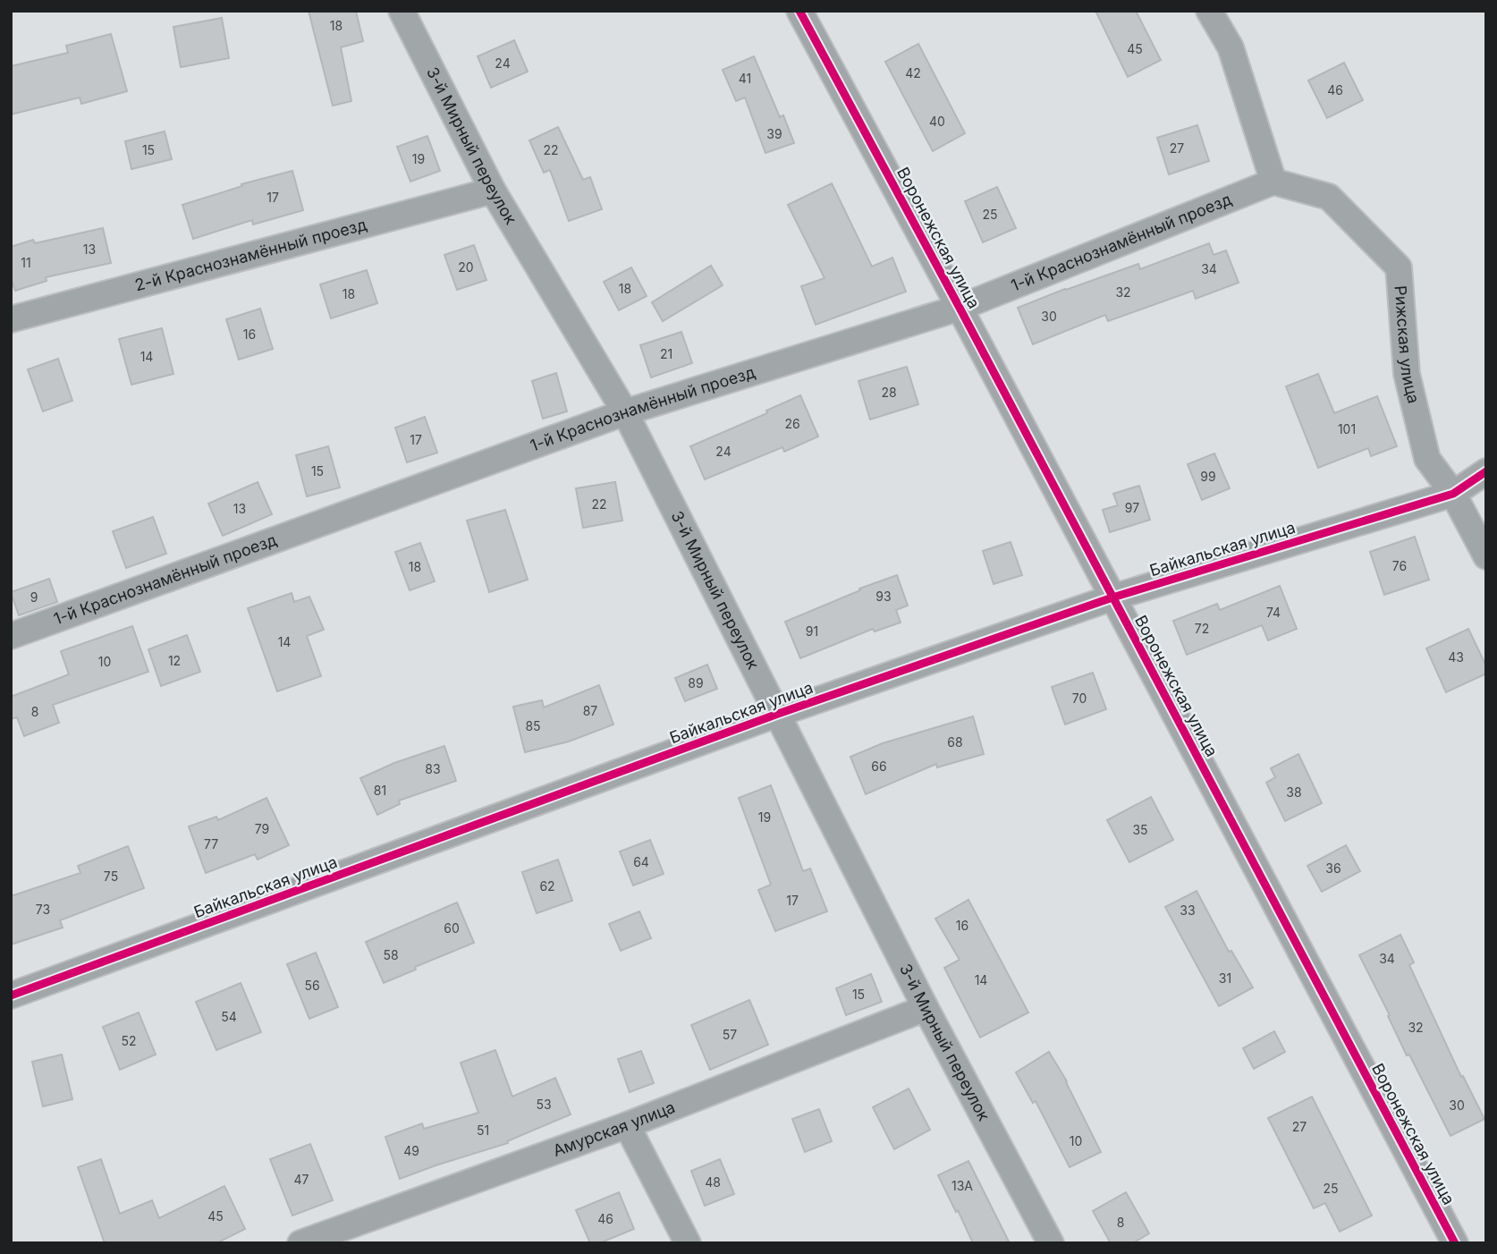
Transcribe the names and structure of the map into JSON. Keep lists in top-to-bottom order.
{
  "streets": {
    "street": [
      "3-й Мирный переулок",
      "Воронежская улица",
      "1-й Краснознамённый проезд",
      "2-й Краснознамённый проезд",
      "Рижская улица",
      "Байкальская улица",
      "Амурская улица"
    ]
  },
  "crossings": [
    ["3-й Мирный переулок", "1-й Краснознамённый проезд"],
    ["3-й Мирный переулок", "2-й Краснознамённый проезд"],
    ["3-й Мирный переулок", "Байкальская улица"],
    ["3-й Мирный переулок", "Амурская улица"],
    ["Воронежская улица", "1-й Краснознамённый проезд"],
    ["Воронежская улица", "Байкальская улица"],
    ["1-й Краснознамённый проезд", "Рижская улица"],
    ["Рижская улица", "Байкальская улица"]
  ],
  "house_numbers": [
    "18",
    "45",
    "24",
    "42",
    "41",
    "46",
    "40",
    "39",
    "27",
    "15",
    "22",
    "19",
    "17",
    "25",
    "13",
    "11",
    "20",
    "34",
    "18",
    "32",
    "18",
    "30",
    "16",
    "21",
    "14",
    "28",
    "26",
    "101",
    "17",
    "24",
    "15",
    "99",
    "22",
    "97",
    "13",
    "76",
    "18",
    "93",
    "9",
    "74",
    "72",
    "91",
    "14",
    "43",
    "12",
    "10",
    "89",
    "70",
    "87",
    "8",
    "85",
    "68",
    "66",
    "83",
    "81",
    "38",
    "19",
    "79",
    "35",
    "77",
    "64",
    "36",
    "75",
    "62",
    "17",
    "73",
    "33",
    "16",
    "60",
    "58",
    "34",
    "31",
    "14",
    "56",
    "15",
    "54",
    "32",
    "57",
    "52",
    "53",
    "30",
    "27",
    "51",
    "10",
    "49",
    "47",
    "48",
    "13А",
    "25",
    "45",
    "46",
    "8"
  ]
}
